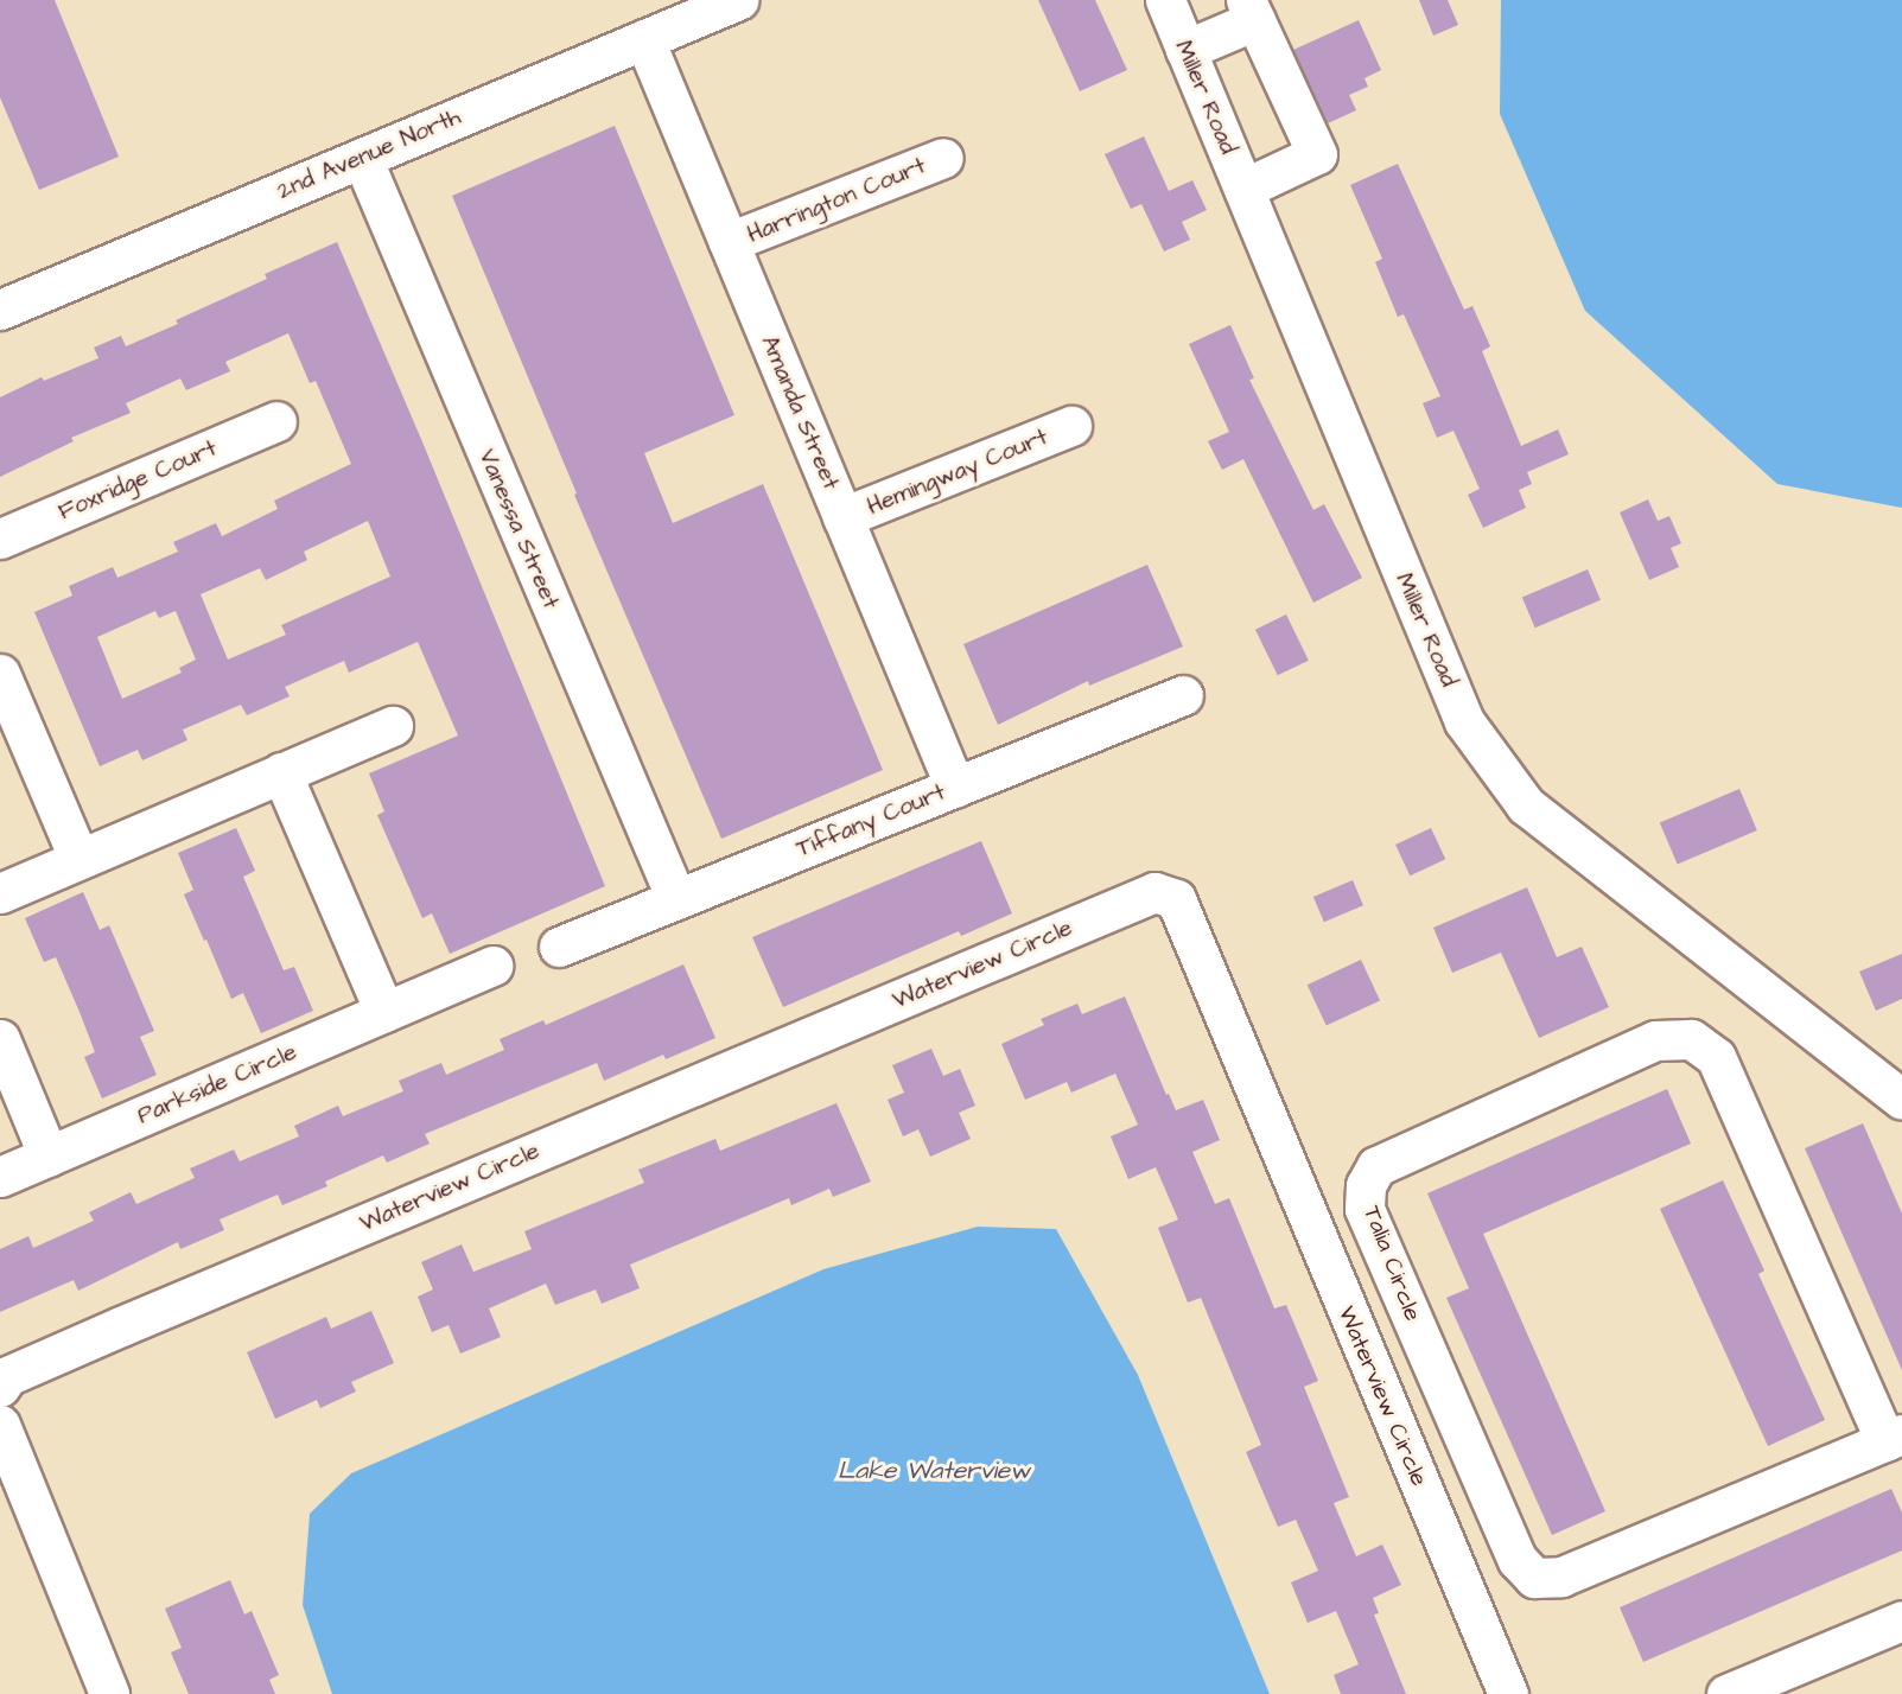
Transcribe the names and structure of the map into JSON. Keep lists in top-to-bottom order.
{
  "streets": {
    "street": [
      "Miller Road",
      "2nd Avenue North",
      "Harrington Court",
      "Amanda Street",
      "Hemingway Court",
      "Foxridge Court",
      "Vanessa Street",
      "Tiffany Court",
      "Waterview Circle",
      "Parkside Circle",
      "Talia Circle"
    ]
  },
  "crossings": [
    ["2nd Avenue North", "Amanda Street"],
    ["2nd Avenue North", "Vanessa Street"],
    ["Harrington Court", "Amanda Street"],
    ["Amanda Street", "Hemingway Court"],
    ["Amanda Street", "Tiffany Court"],
    ["Vanessa Street", "Tiffany Court"]
  ],
  "water": ["Lake Waterview"]
}
